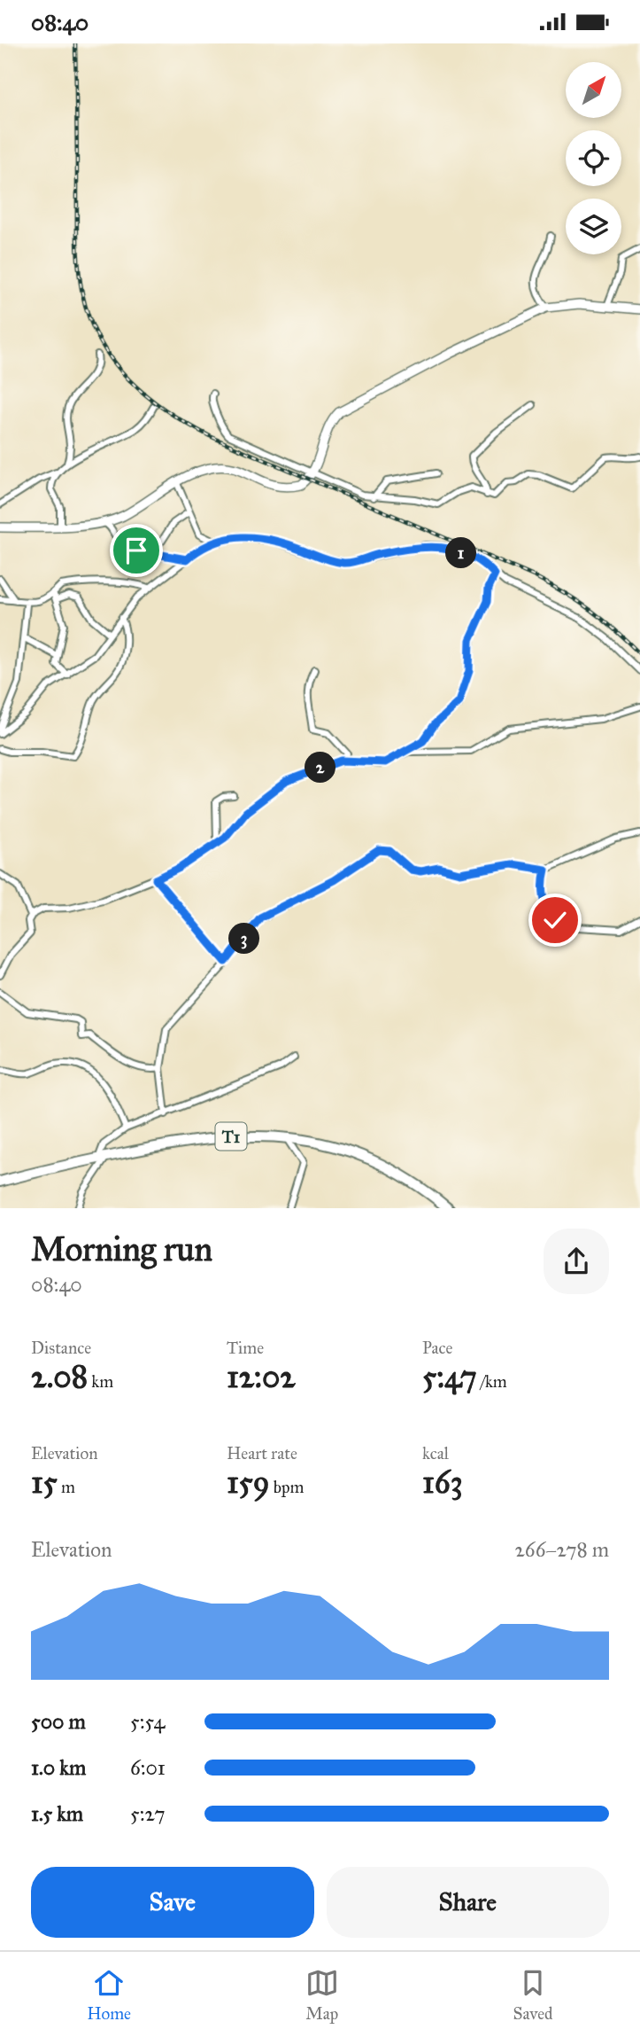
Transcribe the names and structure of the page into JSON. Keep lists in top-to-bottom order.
{
  "streets": {
    "highway": ["T1"]
  },
  "north": "top right",
  "page": {
    "status": "08:40",
    "pins": ["1", "2", "3"],
    "heading": ["Morning run", "08:40"],
    "stats": [
      ["Distance", "2.08 km"],
      ["Time", "12:02"],
      ["Pace", "5:47 /km"],
      ["Elevation", "15 m"],
      ["Heart rate", "159 bpm"],
      ["kcal", "163"]
    ],
    "chart": ["Elevation", "266–278 m"],
    "list": [
      {
        "name": "500 m",
        "note": "5:54"
      },
      {
        "name": "1.0 km",
        "note": "6:01"
      },
      {
        "name": "1.5 km",
        "note": "5:27"
      }
    ],
    "buttons": ["Save", "Share"],
    "tabs": ["Home", "Map", "Saved"]
  }
}
